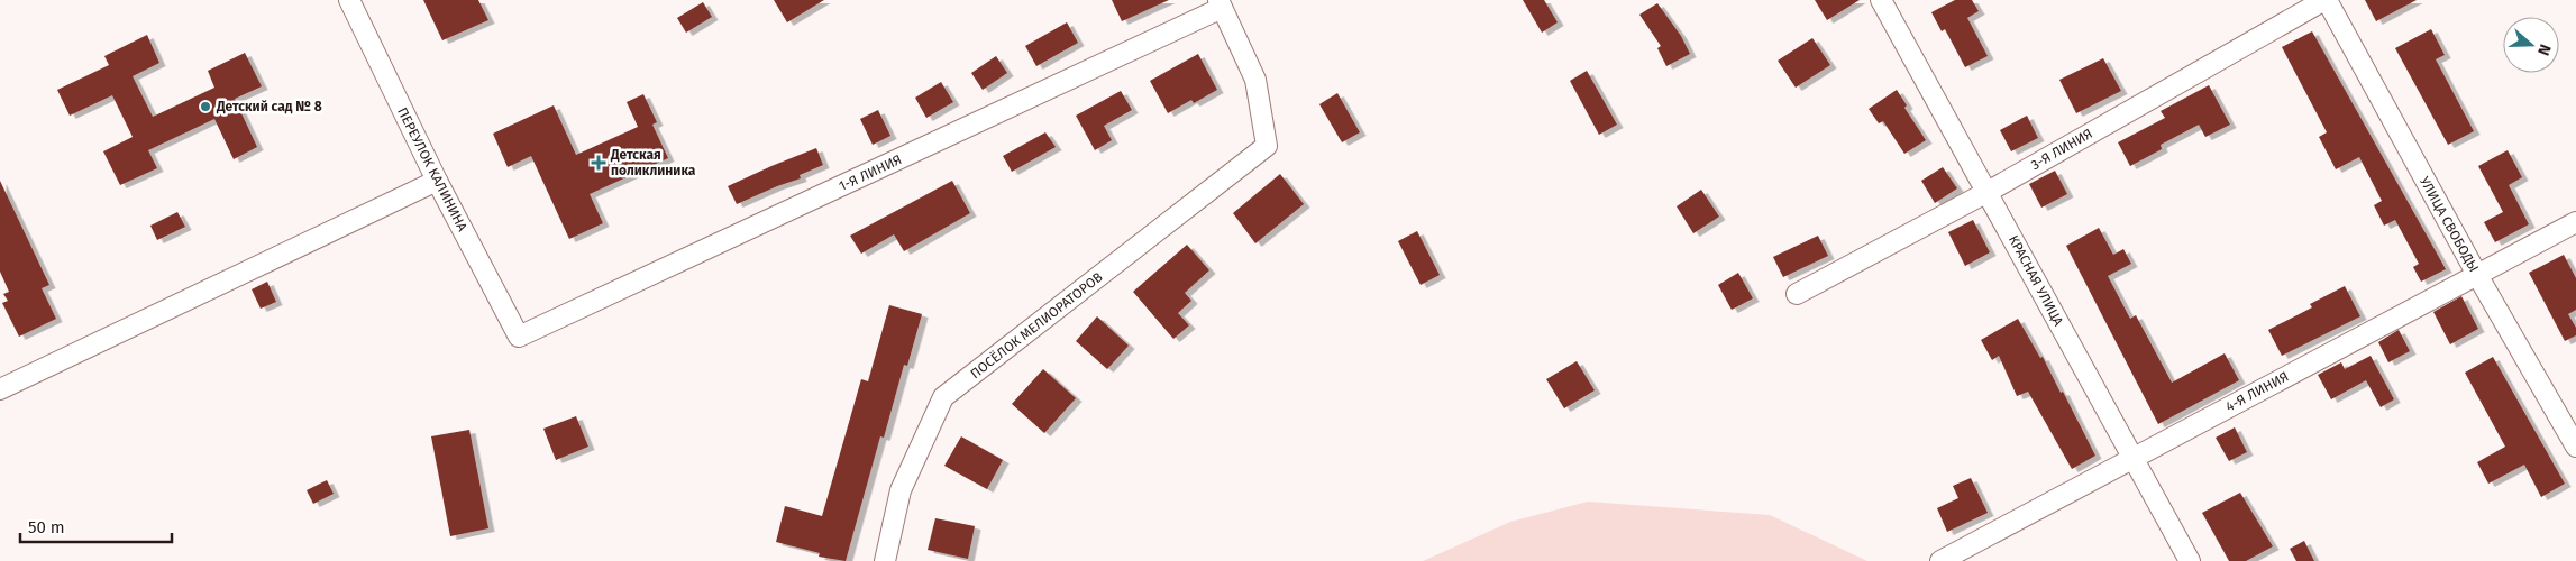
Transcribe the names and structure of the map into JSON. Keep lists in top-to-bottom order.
{
  "streets": {
    "street": [
      "3-Я ЛИНИЯ",
      "ПЕРЕУЛОК КАЛИНИНА",
      "1-Я ЛИНИЯ",
      "УЛИЦА СВОБОДЫ",
      "КРАСНАЯ УЛИЦА",
      "ПОСЁЛОК МЕЛИОРАТОРОВ",
      "4-Я ЛИНИЯ"
    ]
  },
  "crossings": [
    ["3-Я ЛИНИЯ", "УЛИЦА СВОБОДЫ"],
    ["3-Я ЛИНИЯ", "КРАСНАЯ УЛИЦА"],
    ["ПЕРЕУЛОК КАЛИНИНА", "1-Я ЛИНИЯ"],
    ["1-Я ЛИНИЯ", "ПОСЁЛОК МЕЛИОРАТОРОВ"],
    ["УЛИЦА СВОБОДЫ", "4-Я ЛИНИЯ"],
    ["КРАСНАЯ УЛИЦА", "4-Я ЛИНИЯ"]
  ],
  "places": {
    "other": ["Детский сад № 8"],
    "health": ["Детская поликлиника"]
  },
  "scale_bar": "50 m",
  "north": "right"
}
